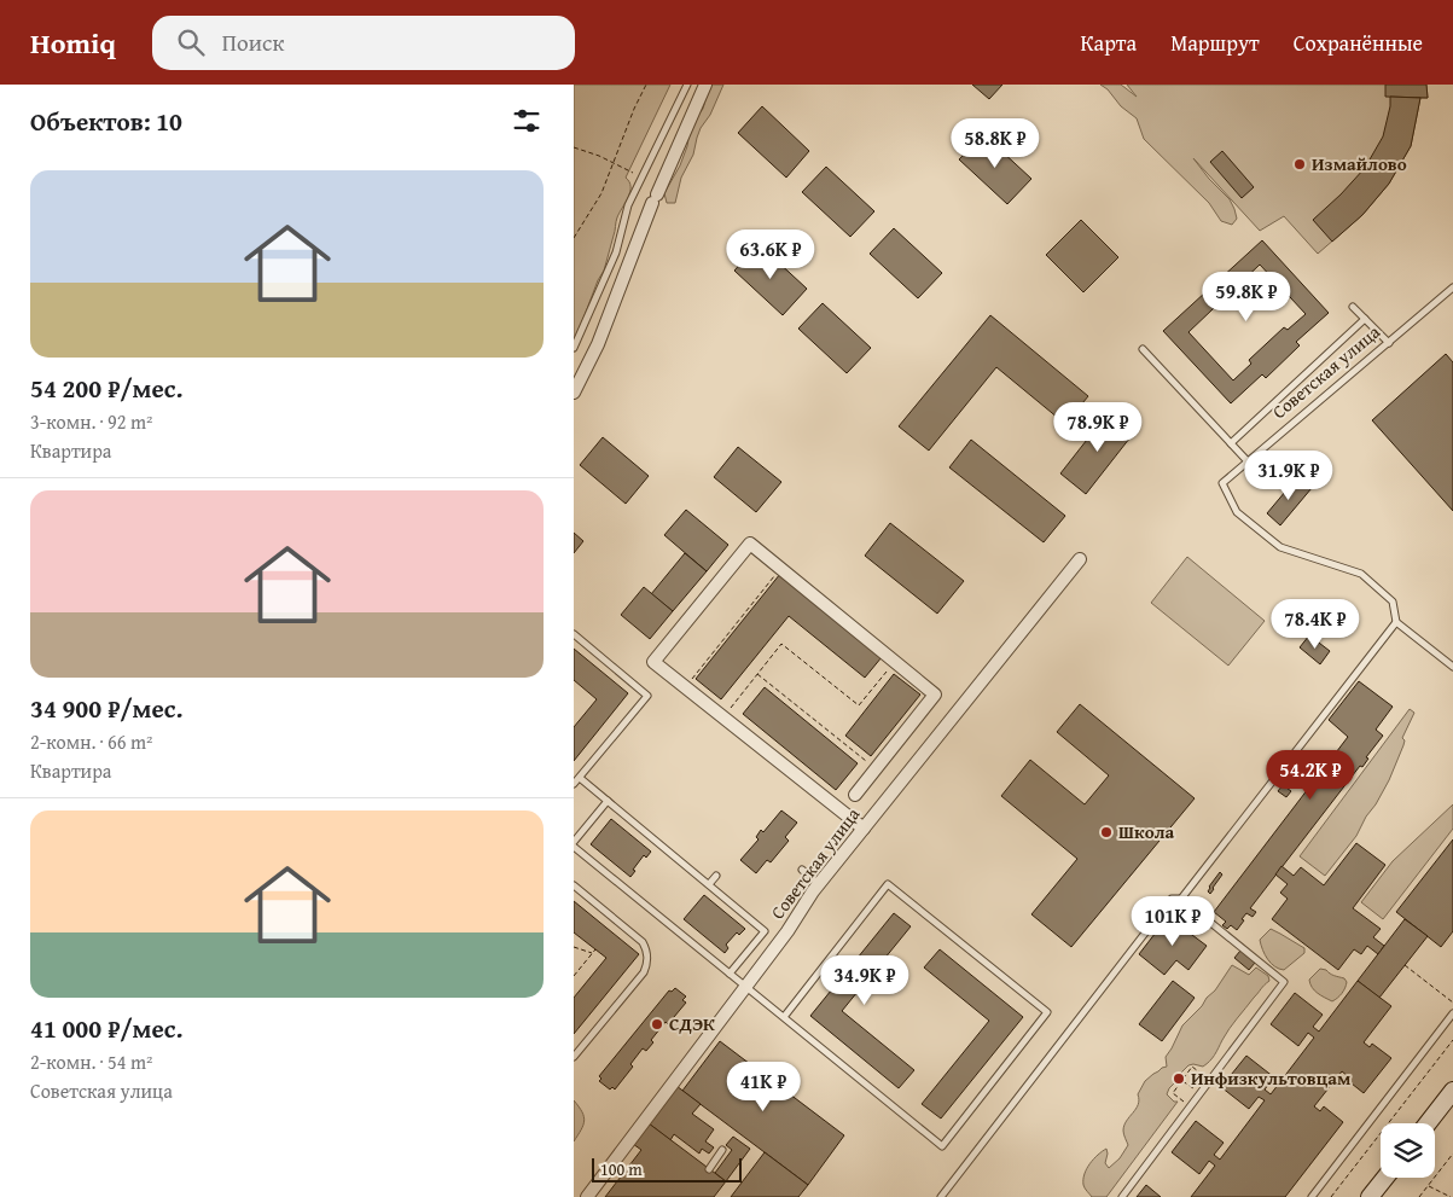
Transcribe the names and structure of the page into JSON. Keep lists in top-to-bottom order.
{
  "streets": {
    "street": ["Советская улица"]
  },
  "places": [
    "Измайлово",
    "Школа",
    "СДЭК",
    "Инфизкультовцам"
  ],
  "scale_bar": "100 m",
  "page": {
    "header": "Homiq",
    "search": "Поиск",
    "nav": ["Карта", "Маршрут", "Сохранённые"],
    "heading": "Объектов: 10",
    "price": [
      "58.8K ₽",
      "63.6K ₽",
      "59.8K ₽",
      "78.9K ₽",
      "31.9K ₽",
      "78.4K ₽",
      "54.2K ₽",
      "101K ₽",
      "34.9K ₽",
      "41K ₽"
    ],
    "list": [
      {
        "name": "54 200 ₽/мес.",
        "note": "3-комн. · 92 m² · Квартира"
      },
      {
        "name": "34 900 ₽/мес.",
        "note": "2-комн. · 66 m² · Квартира"
      },
      {
        "name": "41 000 ₽/мес.",
        "note": "2-комн. · 54 m² · Советская улица"
      }
    ],
    "scale": "100 m"
  }
}
